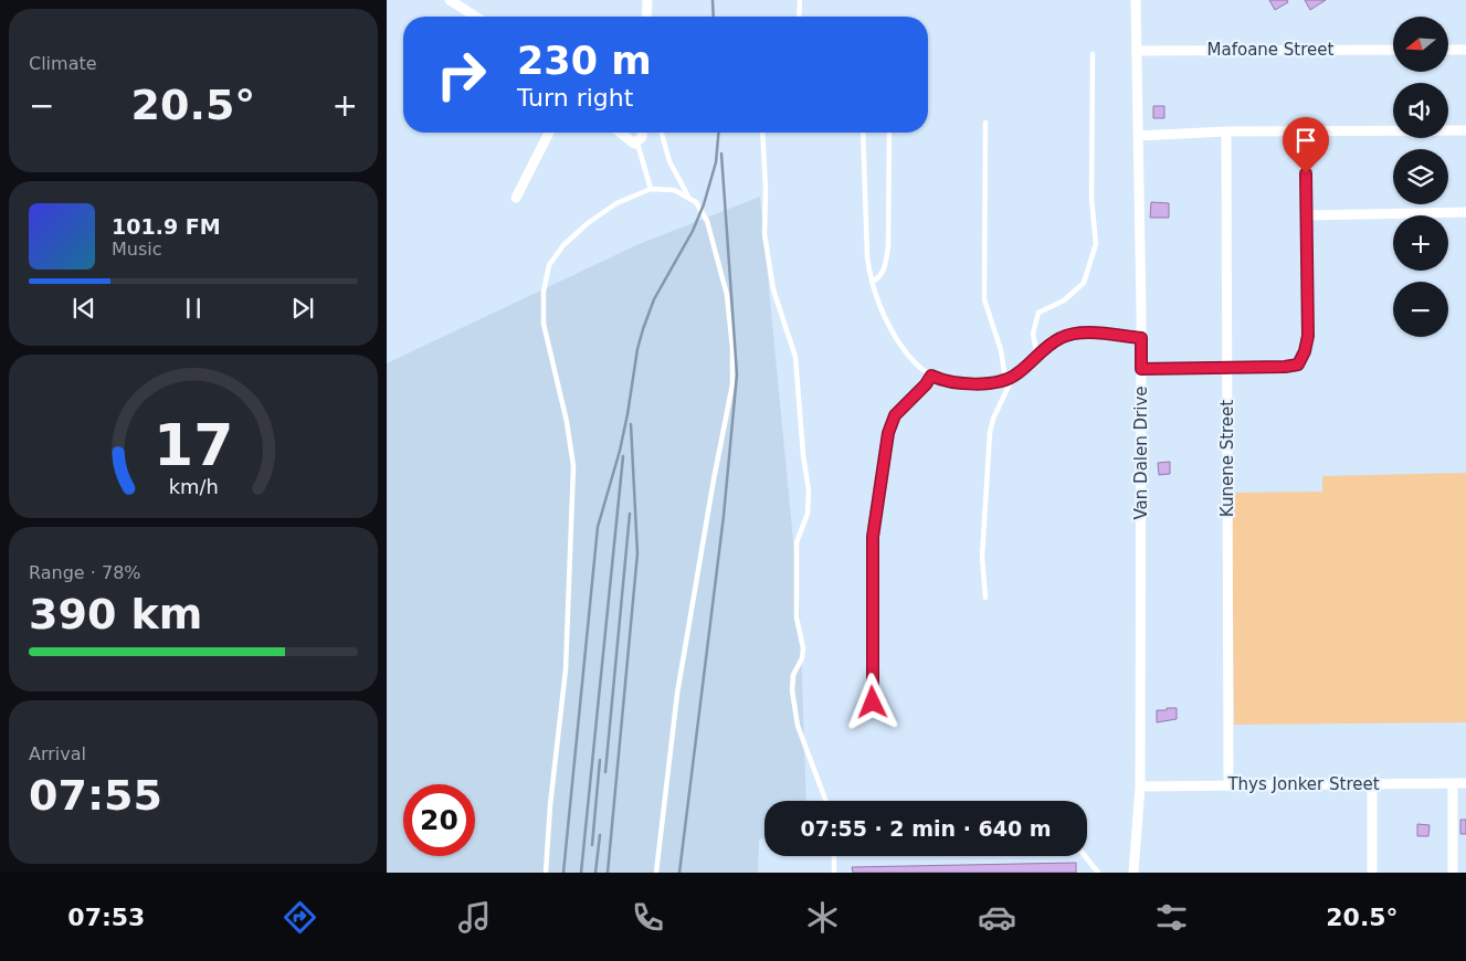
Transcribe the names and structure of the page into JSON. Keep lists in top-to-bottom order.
{
  "streets": {
    "street": [
      "Mafoane Street",
      "Van Dalen Drive",
      "Kunene Street",
      "Thys Jonker Street"
    ]
  },
  "crossings": [
    ["Mafoane Street", "Van Dalen Drive"],
    ["Van Dalen Drive", "Thys Jonker Street"],
    ["Kunene Street", "Thys Jonker Street"]
  ],
  "north": "left",
  "page": {
    "tile": [
      "Climate",
      ["Range · 78%", "390 km"],
      ["Arrival", "07:55"]
    ],
    "map_buttons": ["+", "−"],
    "turn": ["230 m", "Turn right"],
    "heat": ["−", "20.5°", "+"],
    "song": ["101.9 FM", "Music"],
    "limit": "20",
    "trip": "07:55 · 2 min · 640 m",
    "tabs": ["07:53", "20.5°"],
    "gauge": ["17", "km/h"]
  }
}
